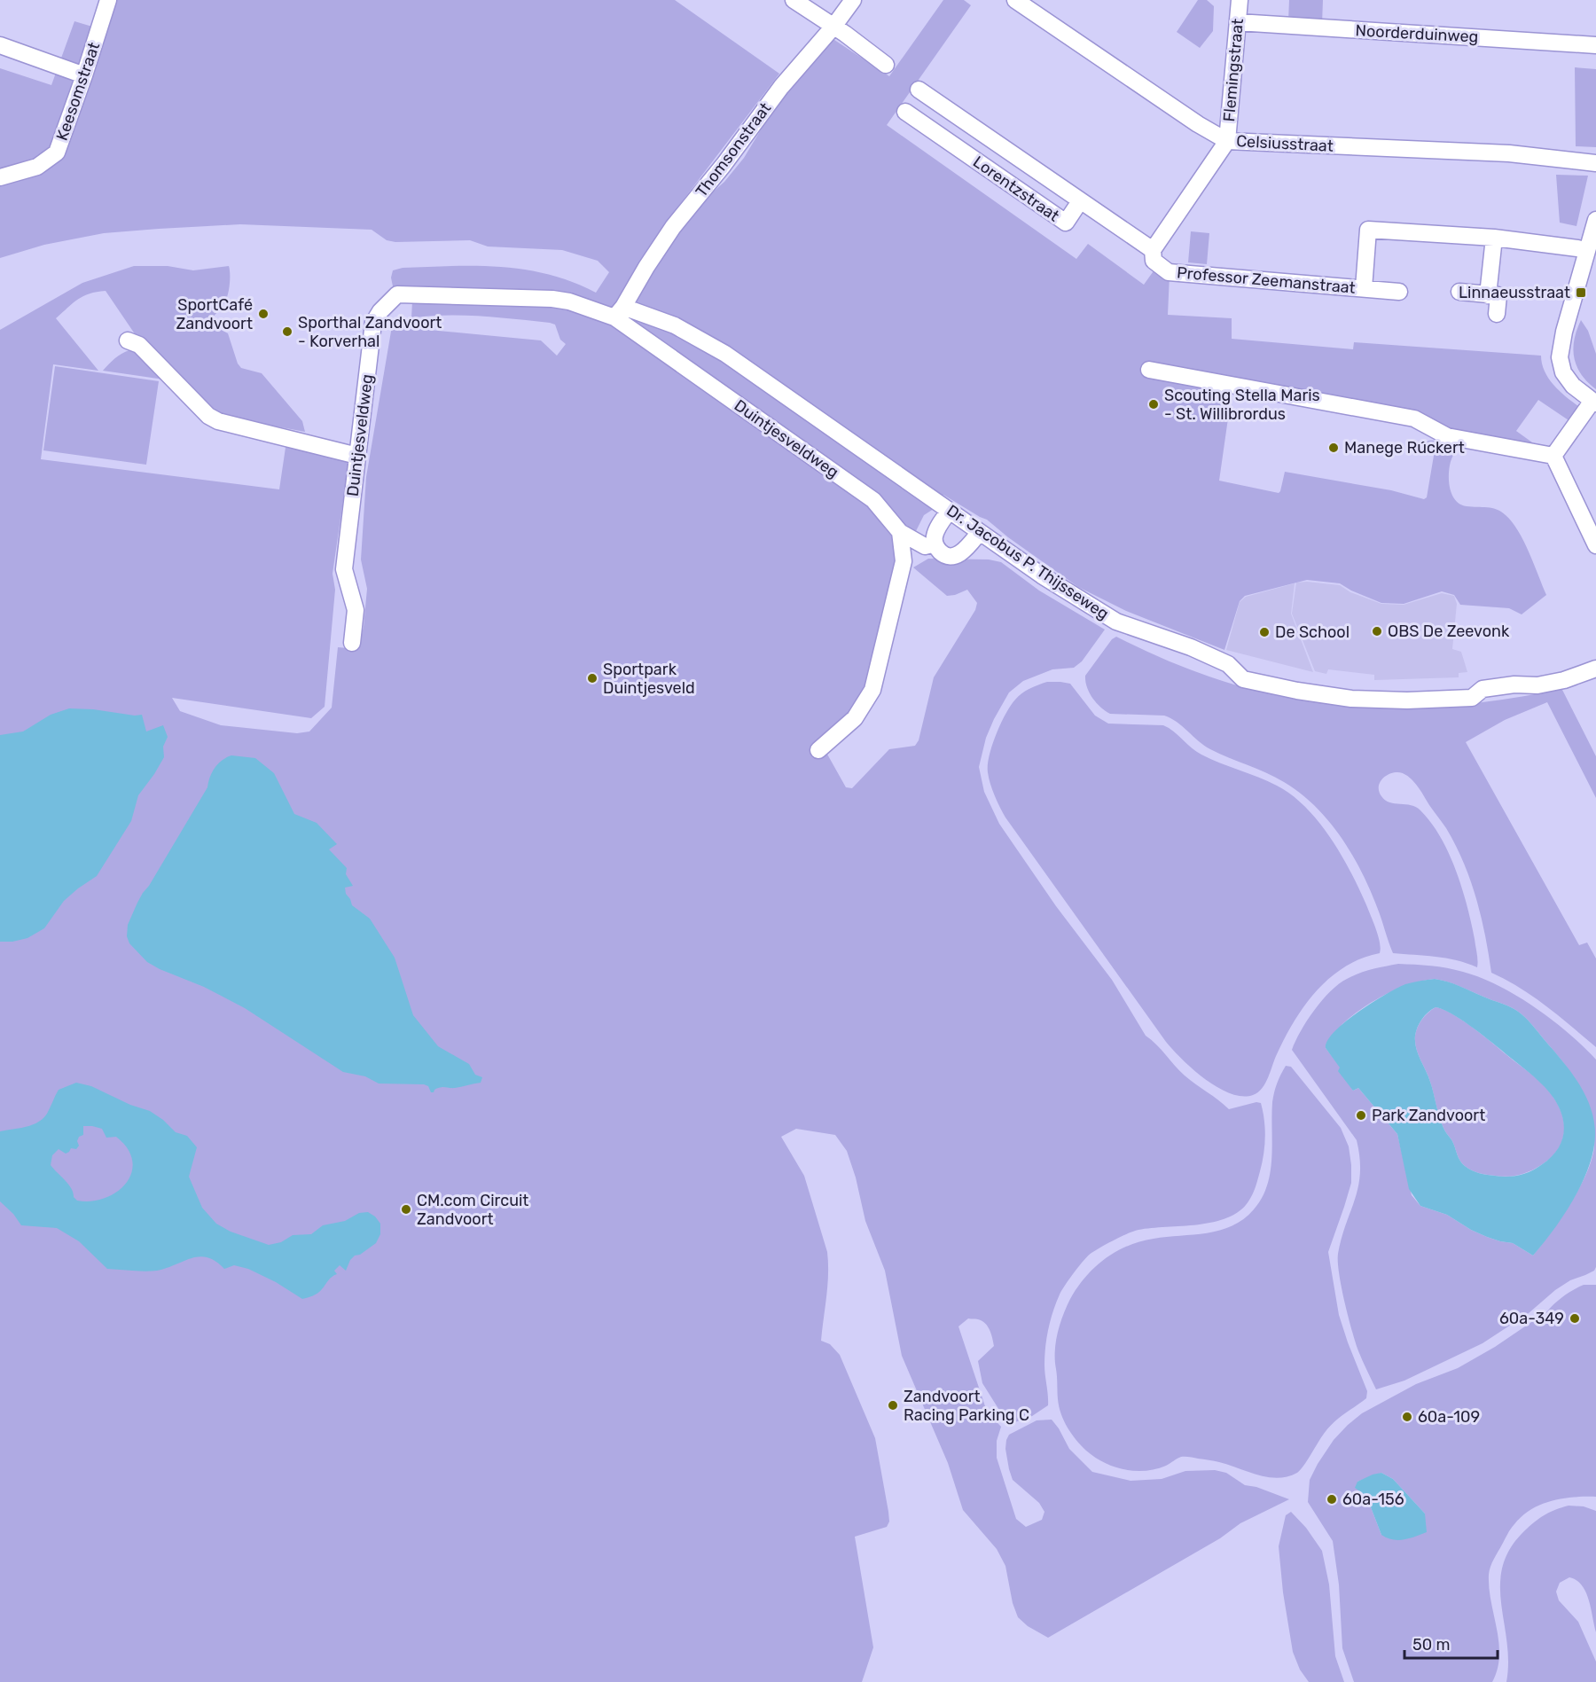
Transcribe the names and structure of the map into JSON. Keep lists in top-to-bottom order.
{
  "streets": {
    "street": [
      "Noorderduinweg",
      "Flemingstraat",
      "Keesomstraat",
      "Celsiusstraat",
      "Thomsonstraat",
      "Lorentzstraat",
      "Professor Zeemanstraat",
      "Duintjesveldweg",
      "Dr. Jacobus P. Thijsseweg"
    ]
  },
  "crossings": [
    ["Noorderduinweg", "Flemingstraat"],
    ["Flemingstraat", "Celsiusstraat"],
    ["Thomsonstraat", "Duintjesveldweg"],
    ["Thomsonstraat", "Dr. Jacobus P. Thijsseweg"],
    ["Lorentzstraat", "Professor Zeemanstraat"],
    ["Duintjesveldweg", "Dr. Jacobus P. Thijsseweg"]
  ],
  "places": {
    "transit": ["Linnaeusstraat"],
    "other": [
      "SportCafé Zandvoort",
      "Sporthal Zandvoort - Korverhal",
      "Scouting Stella Maris - St. Willibrordus",
      "Manege Rúckert",
      "OBS De Zeevonk",
      "De School",
      "Sportpark Duintjesveld",
      "Park Zandvoort",
      "CM.com Circuit Zandvoort",
      "60a-349",
      "Zandvoort Racing Parking C",
      "60a-109",
      "60a-156"
    ]
  },
  "scale_bar": "50 m"
}
